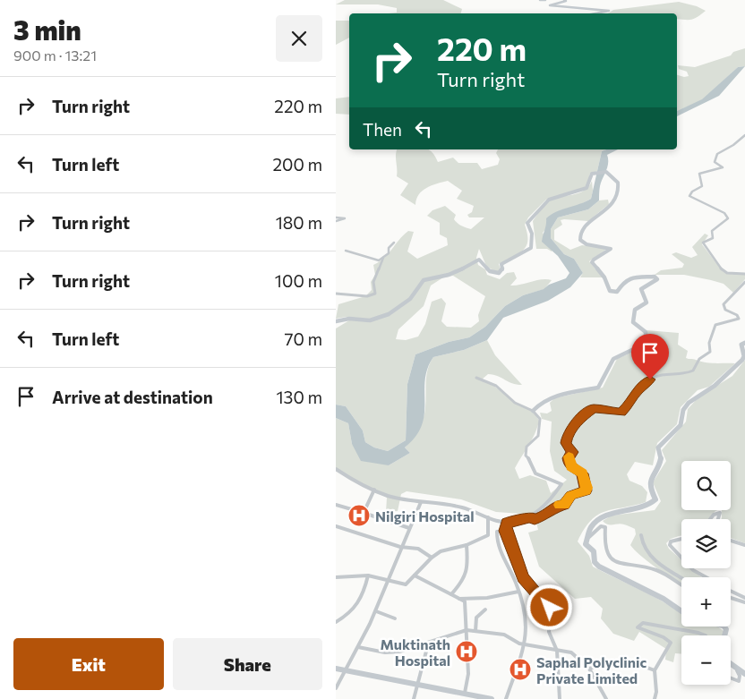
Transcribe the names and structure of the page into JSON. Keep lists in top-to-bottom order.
{
  "places": {
    "hospital": ["Nilgiri Hospital", "Muktinath Hospital", "Saphal Polyclinic Private Limited"]
  },
  "page": {
    "heading": ["3 min", "900 m · 13:21"],
    "turn": ["220 m", "Turn right"],
    "list": [
      {
        "name": "Turn right",
        "value": "220 m"
      },
      {
        "name": "Turn left",
        "value": "200 m"
      },
      {
        "name": "Turn right",
        "value": "180 m"
      },
      {
        "name": "Turn right",
        "value": "100 m"
      },
      {
        "name": "Turn left",
        "value": "70 m"
      },
      {
        "name": "Arrive at destination",
        "value": "130 m"
      }
    ],
    "then": "Then",
    "map_buttons": ["+", "−"],
    "buttons": ["Exit", "Share"]
  }
}
